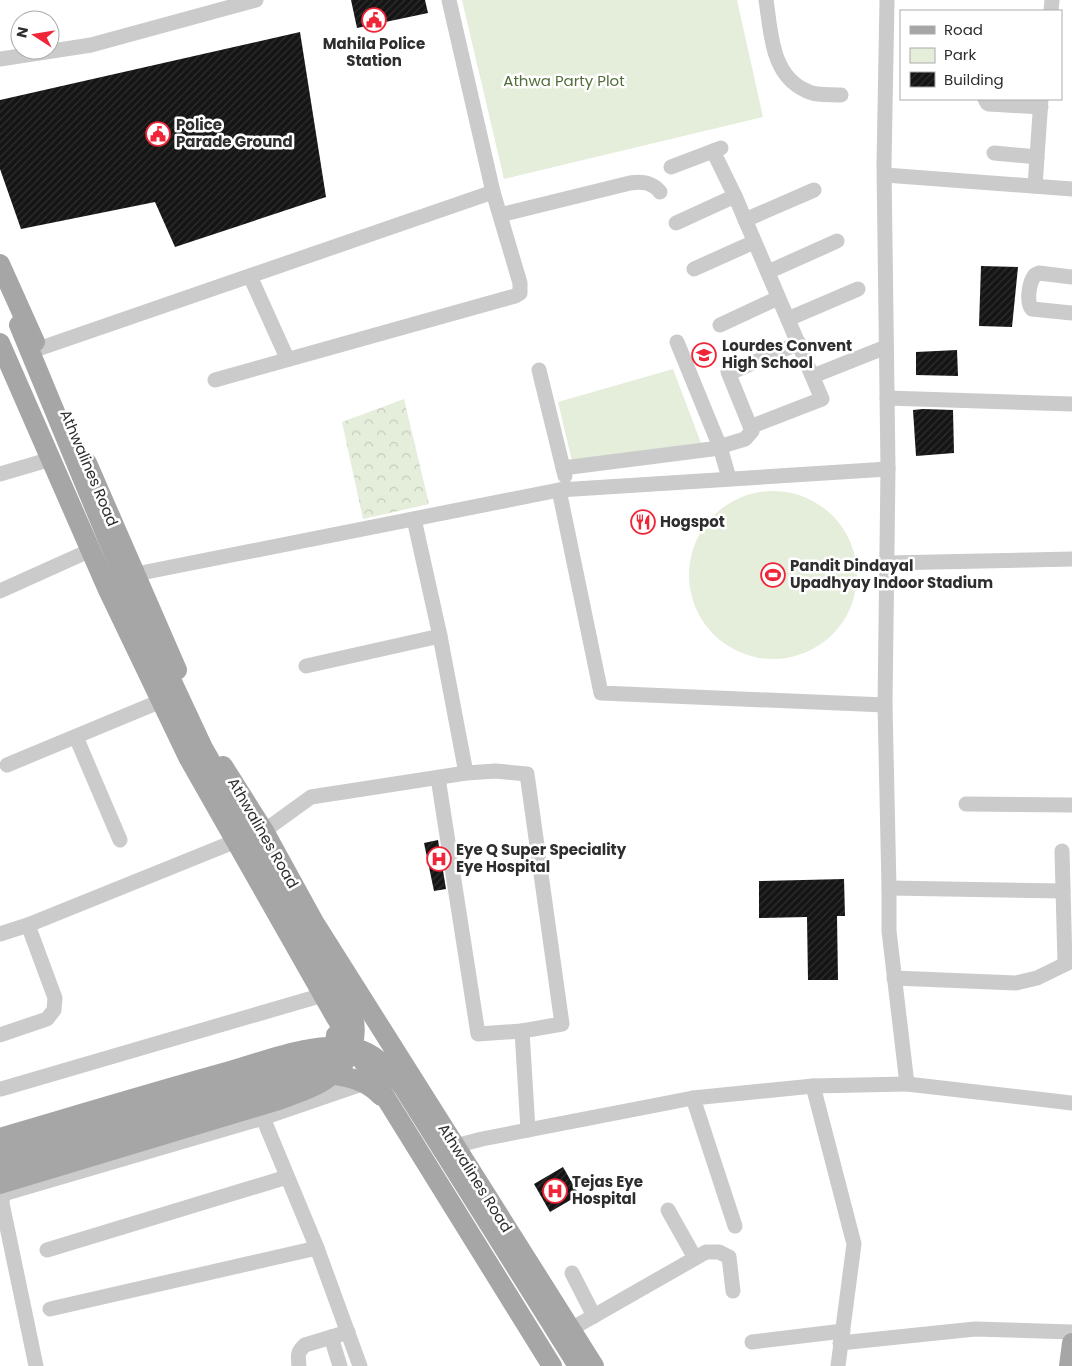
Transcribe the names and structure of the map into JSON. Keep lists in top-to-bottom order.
{
  "streets": {
    "main road": ["Athwalines Road"]
  },
  "parks": ["Athwa Party Plot"],
  "places": {
    "public building": ["Mahila Police Station", "Police Parade Ground"],
    "school or university": ["Lourdes Convent High School"],
    "restaurant": ["Hogspot"],
    "sports": ["Pandit Dindayal Upadhyay Indoor Stadium"],
    "hospital": ["Eye Q Super Speciality Eye Hospital", "Tejas Eye Hospital"]
  },
  "legend": ["Road", "Park", "Building"],
  "north": "left"
}
